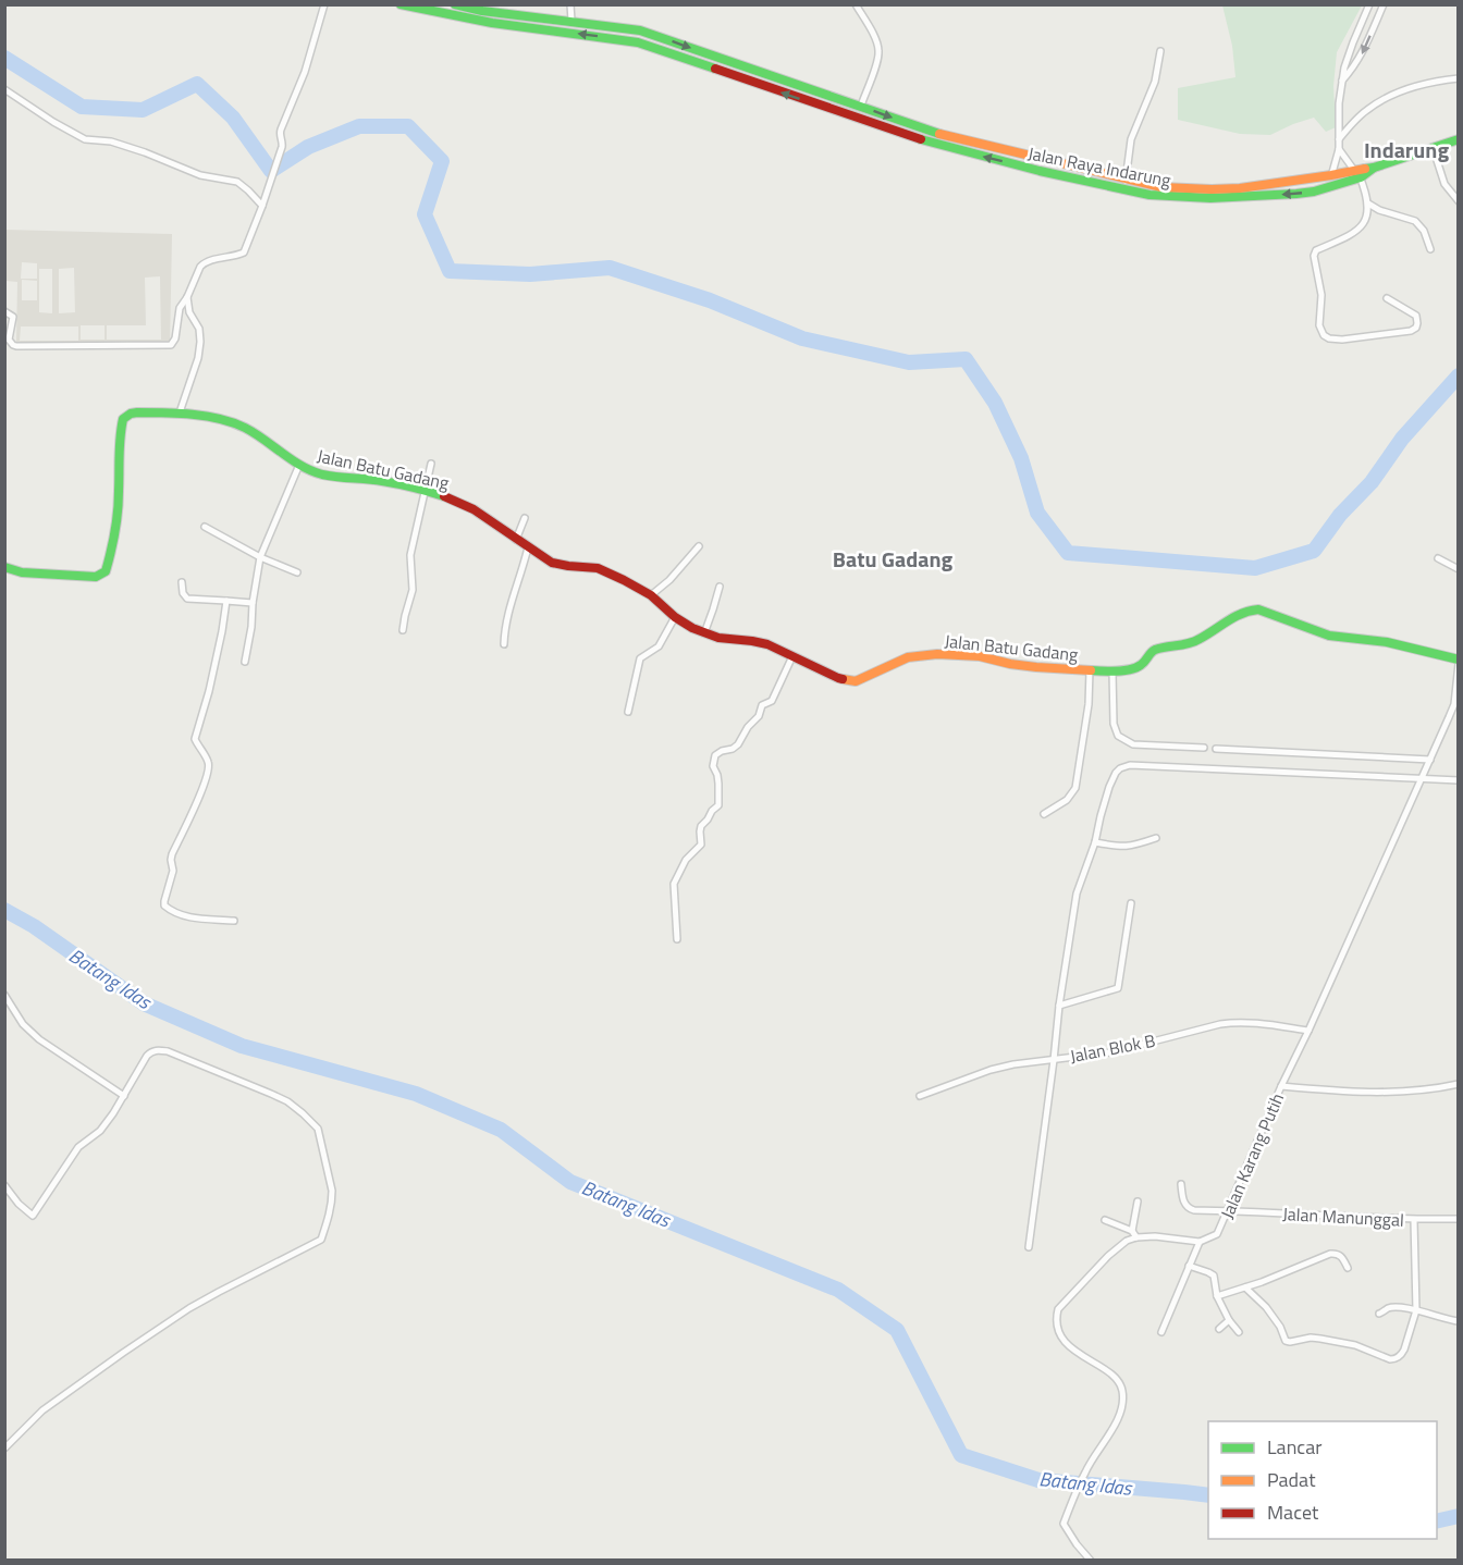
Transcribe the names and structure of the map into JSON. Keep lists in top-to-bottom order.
{
  "streets": {
    "main road": ["Jalan Raya Indarung", "Jalan Batu Gadang"],
    "street": ["Jalan Blok B", "Jalan Karang Putih", "Jalan Manunggal"]
  },
  "crossings": [
    ["Jalan Batu Gadang", "Jalan Karang Putih"],
    ["Jalan Blok B", "Jalan Karang Putih"],
    ["Jalan Karang Putih", "Jalan Manunggal"]
  ],
  "districts": ["Indarung", "Batu Gadang"],
  "water": ["Batang Idas"],
  "legend": ["Lancar", "Padat", "Macet"]
}
